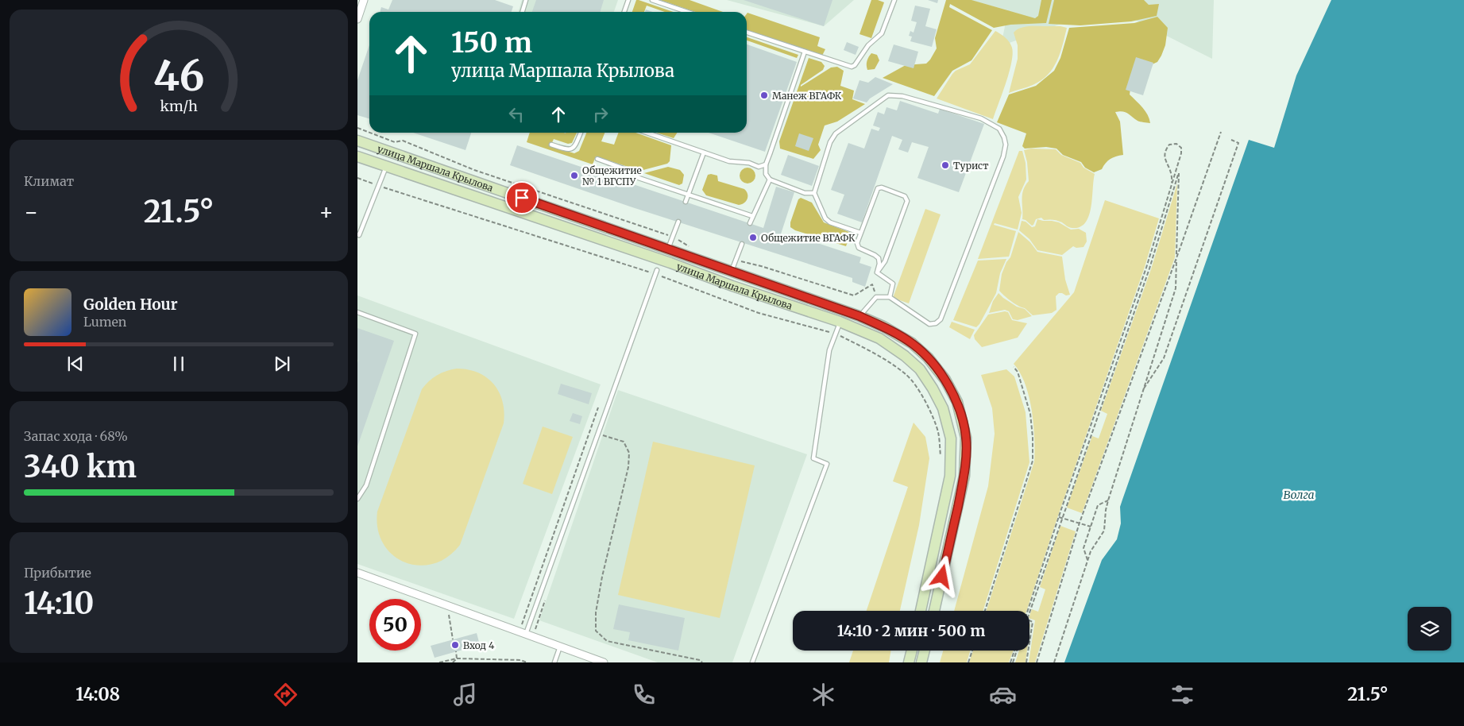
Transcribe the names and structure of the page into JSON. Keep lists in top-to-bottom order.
{
  "streets": {
    "main road": ["улица Маршала Крылова"]
  },
  "water": ["Волга"],
  "places": [
    "Манеж ВГАФК",
    "Турист",
    "Общежитие № 1 ВГСПУ",
    "Общежитие ВГАФК",
    "Вход 4"
  ],
  "page": {
    "turn": ["150 m", "улица Маршала Крылова"],
    "tile": [
      "Климат",
      ["Запас хода · 68%", "340 km"],
      ["Прибытие", "14:10"]
    ],
    "heat": ["−", "21.5°", "+"],
    "song": ["Golden Hour", "Lumen"],
    "limit": "50",
    "trip": "14:10 · 2 мин · 500 m",
    "tabs": ["14:08", "21.5°"],
    "gauge": ["46", "km/h"]
  }
}
